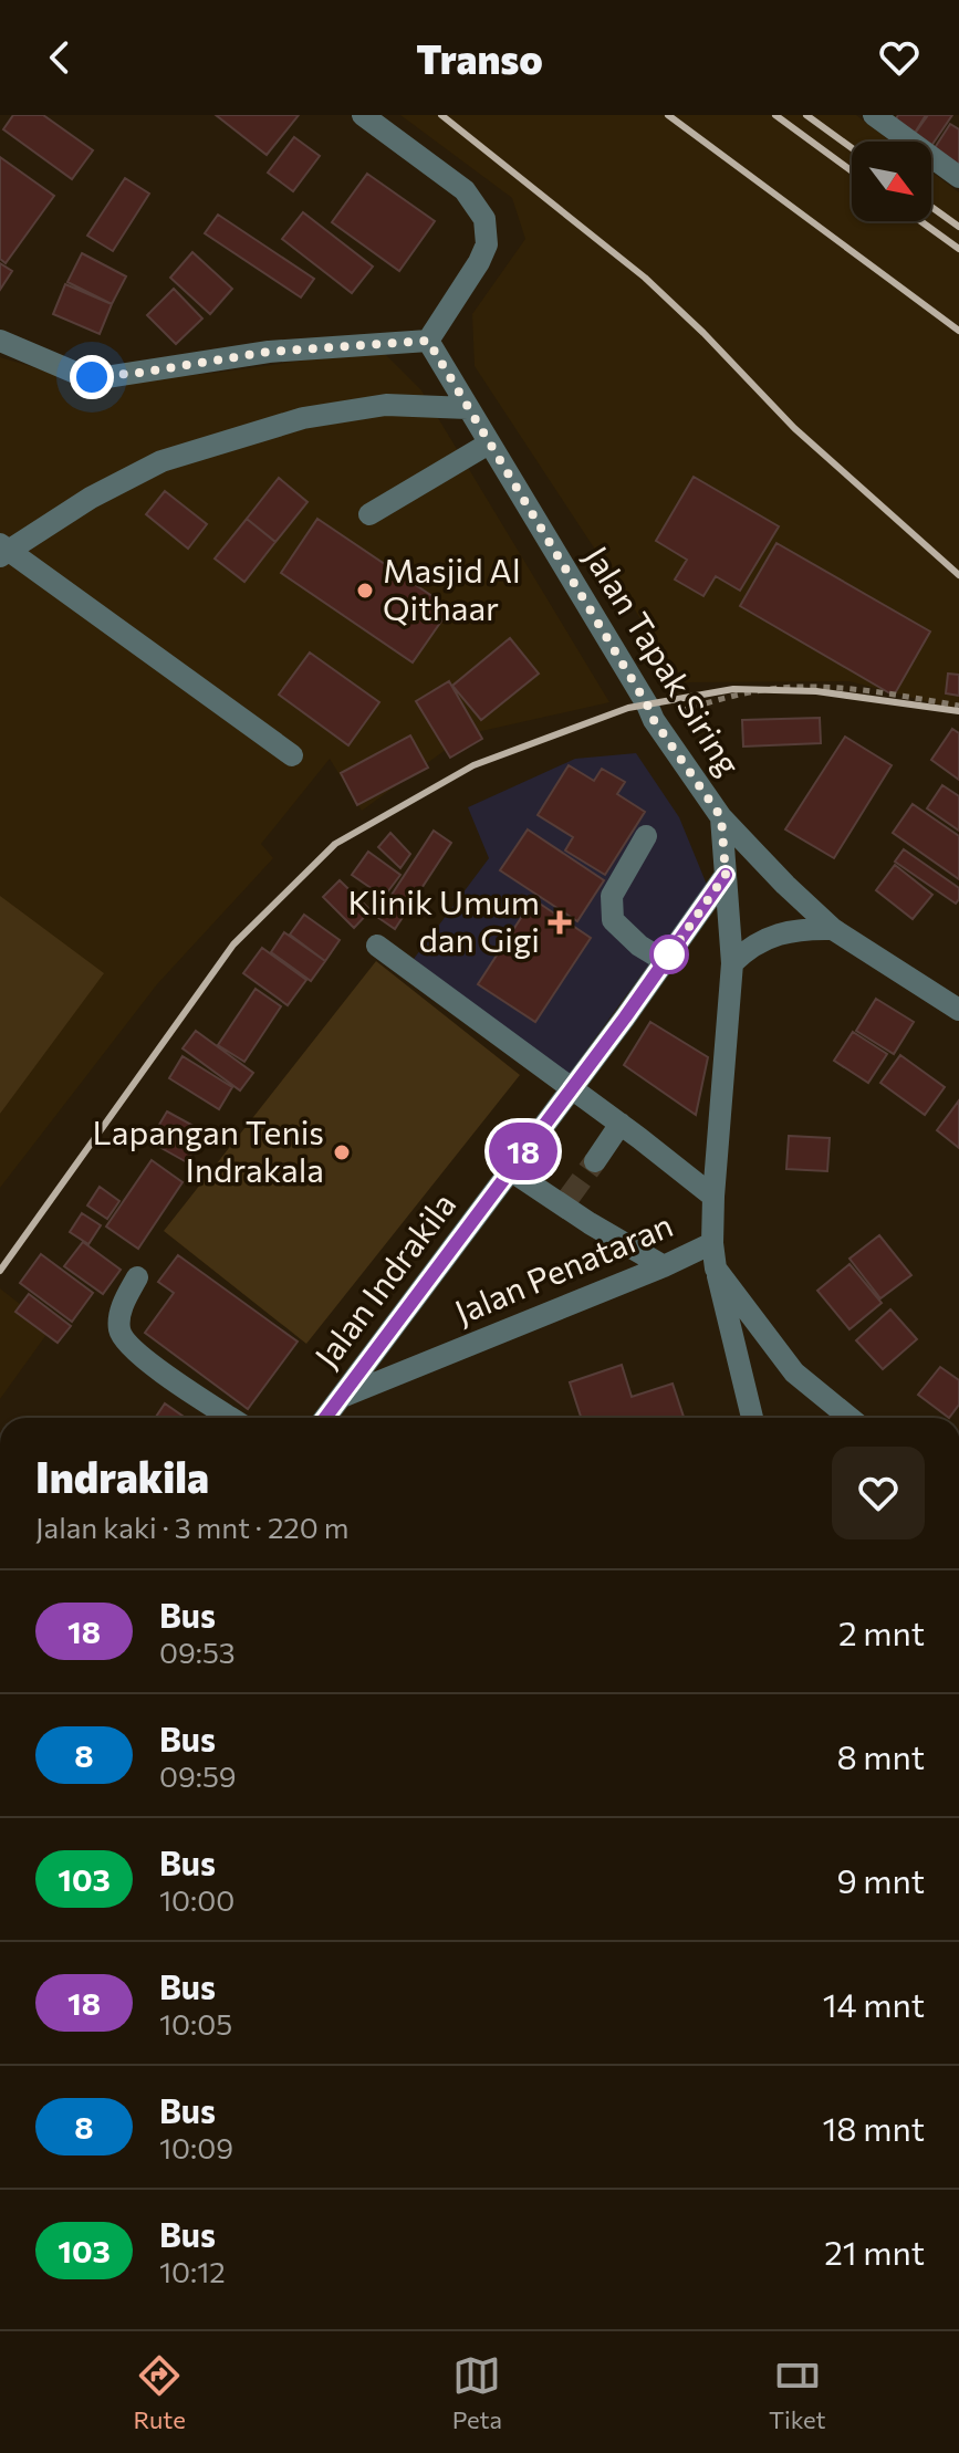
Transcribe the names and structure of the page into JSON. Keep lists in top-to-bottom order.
{
  "streets": {
    "street": ["Jalan Tapak Siring", "Jalan Penataran", "Jalan Indrakila"]
  },
  "crossings": [
    ["Jalan Tapak Siring", "Jalan Penataran"],
    ["Jalan Tapak Siring", "Jalan Indrakila"],
    ["Jalan Penataran", "Jalan Indrakila"]
  ],
  "places": {
    "other": ["Masjid Al Qithaar", "Lapangan Tenis Indrakala"],
    "health": ["Klinik Umum dan Gigi"]
  },
  "lines": ["bus line 18"],
  "north": "bottom right",
  "page": {
    "header": "Transo",
    "on_map": "18",
    "heading": ["Indrakila", "Jalan kaki · 3 mnt · 220 m"],
    "list": [
      {
        "mark": "18",
        "name": "Bus",
        "note": "09:53",
        "value": "2 mnt"
      },
      {
        "mark": "8",
        "name": "Bus",
        "note": "09:59",
        "value": "8 mnt"
      },
      {
        "mark": "103",
        "name": "Bus",
        "note": "10:00",
        "value": "9 mnt"
      },
      {
        "mark": "18",
        "name": "Bus",
        "note": "10:05",
        "value": "14 mnt"
      },
      {
        "mark": "8",
        "name": "Bus",
        "note": "10:09",
        "value": "18 mnt"
      },
      {
        "mark": "103",
        "name": "Bus",
        "note": "10:12",
        "value": "21 mnt"
      }
    ],
    "tabs": ["Rute", "Peta", "Tiket"]
  }
}
